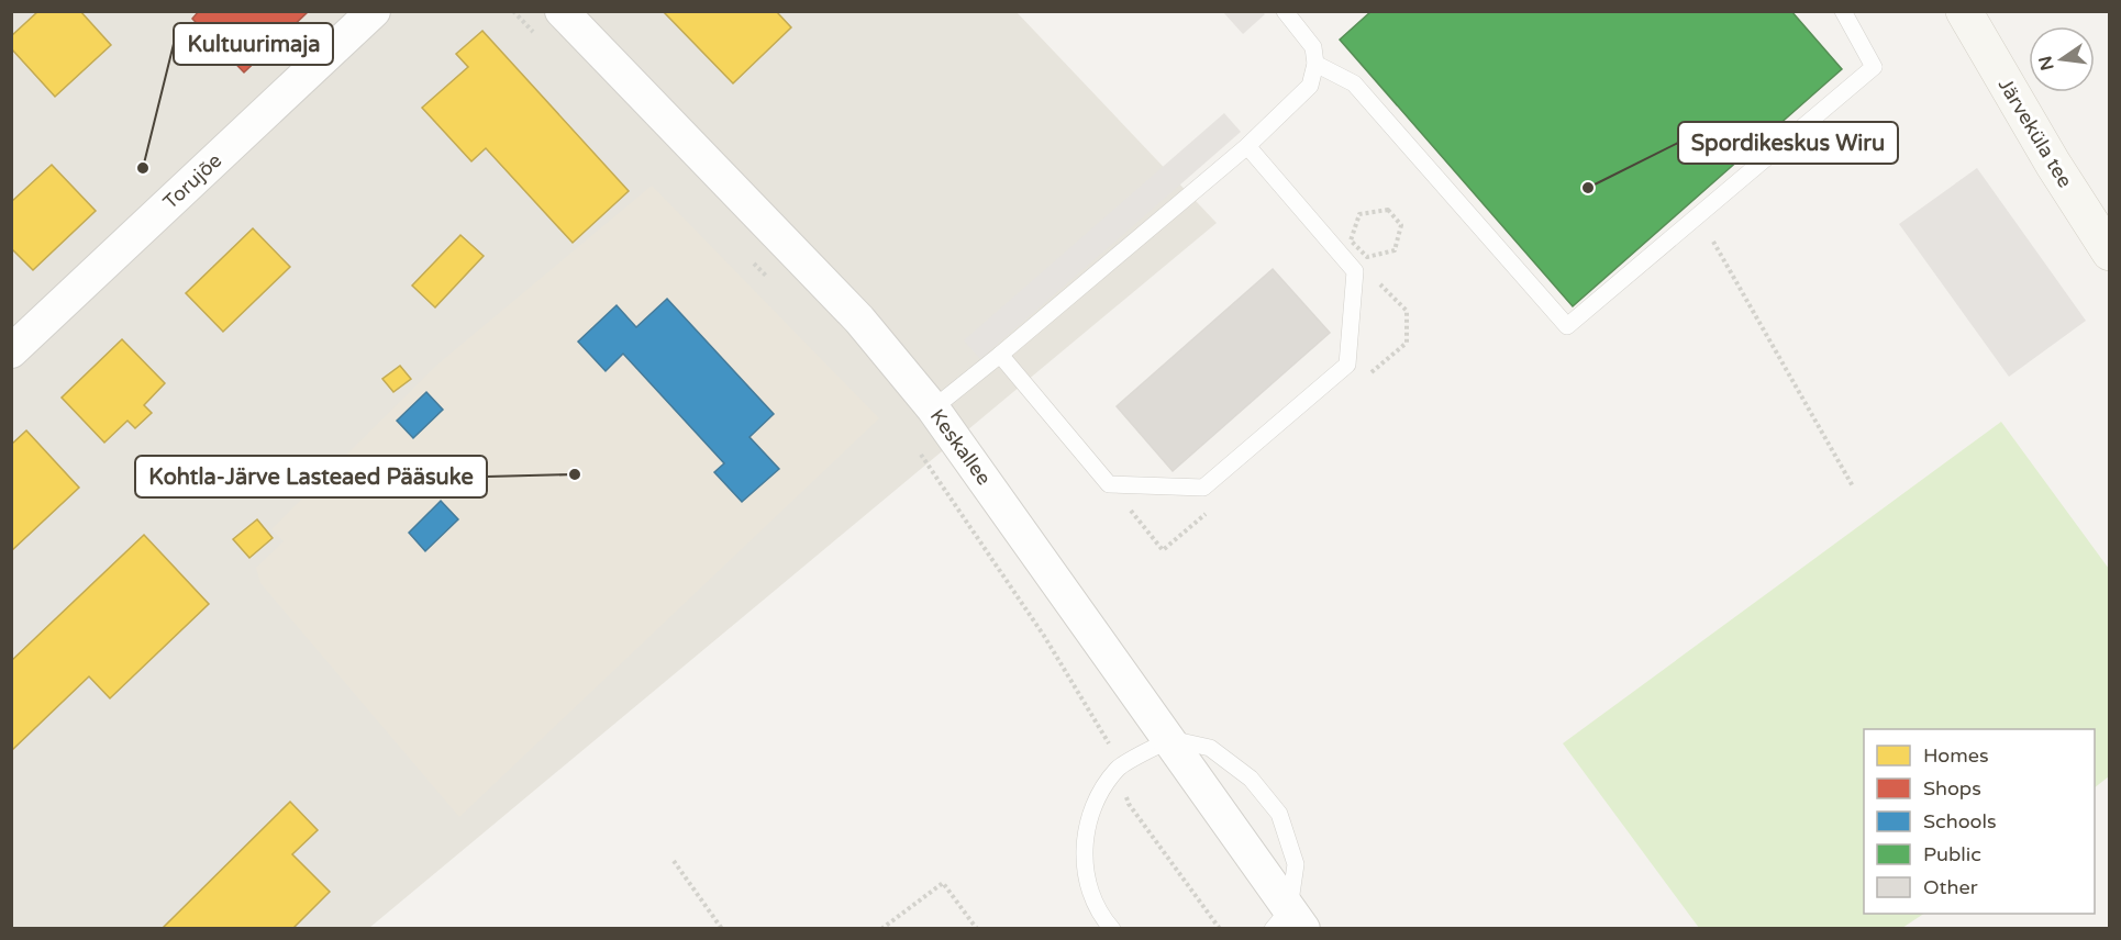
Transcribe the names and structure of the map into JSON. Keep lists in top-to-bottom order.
{
  "streets": {
    "main road": ["Järveküla tee"],
    "street": ["Torujõe", "Keskallee"]
  },
  "places": ["Kultuurimaja", "Spordikeskus Wiru", "Kohtla-Järve Lasteaed Pääsuke"],
  "legend": [
    "Homes",
    "Shops",
    "Schools",
    "Public",
    "Other"
  ],
  "north": "left"
}
